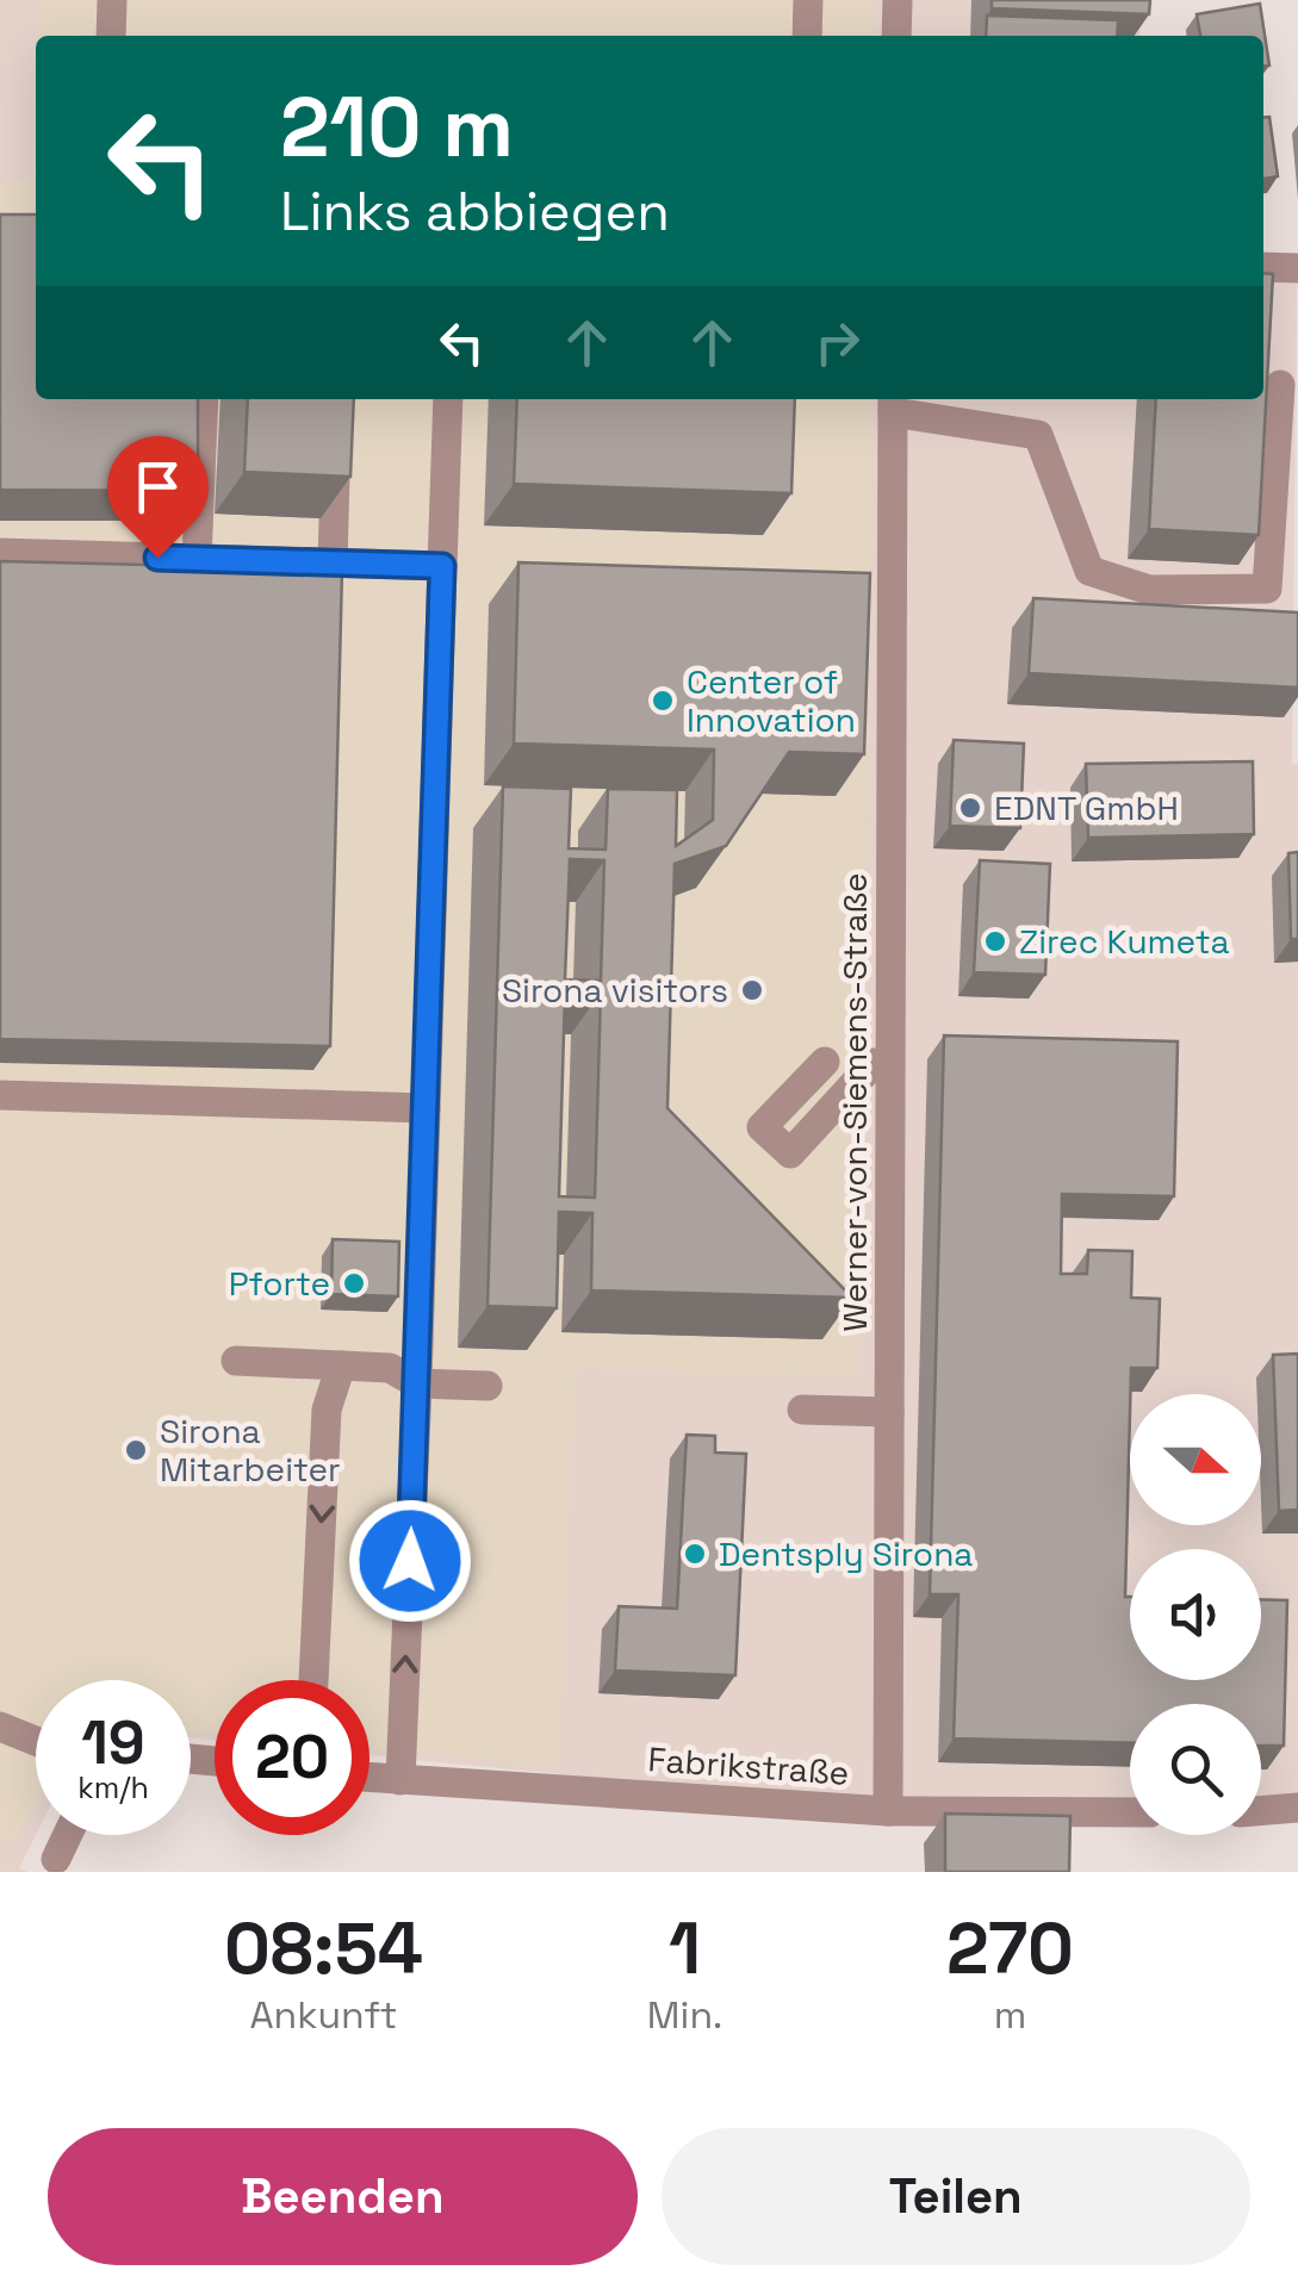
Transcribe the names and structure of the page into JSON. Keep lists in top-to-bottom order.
{
  "streets": {
    "street": ["Werner-von-Siemens-Straße", "Fabrikstraße"]
  },
  "crossings": [
    ["Werner-von-Siemens-Straße", "Fabrikstraße"]
  ],
  "places": [
    "Center of Innovation",
    "EDNT GmbH",
    "Zirec Kumeta",
    "Sirona visitors",
    "Pforte",
    "Sirona Mitarbeiter",
    "Dentsply Sirona"
  ],
  "north": "right",
  "page": {
    "turn": ["210 m", "Links abbiegen"],
    "speed": "19 km/h",
    "limit": "20",
    "eta": [
      "08:54",
      "Ankunft",
      "1",
      "Min.",
      "270",
      "m"
    ],
    "buttons": ["Beenden", "Teilen"]
  }
}
